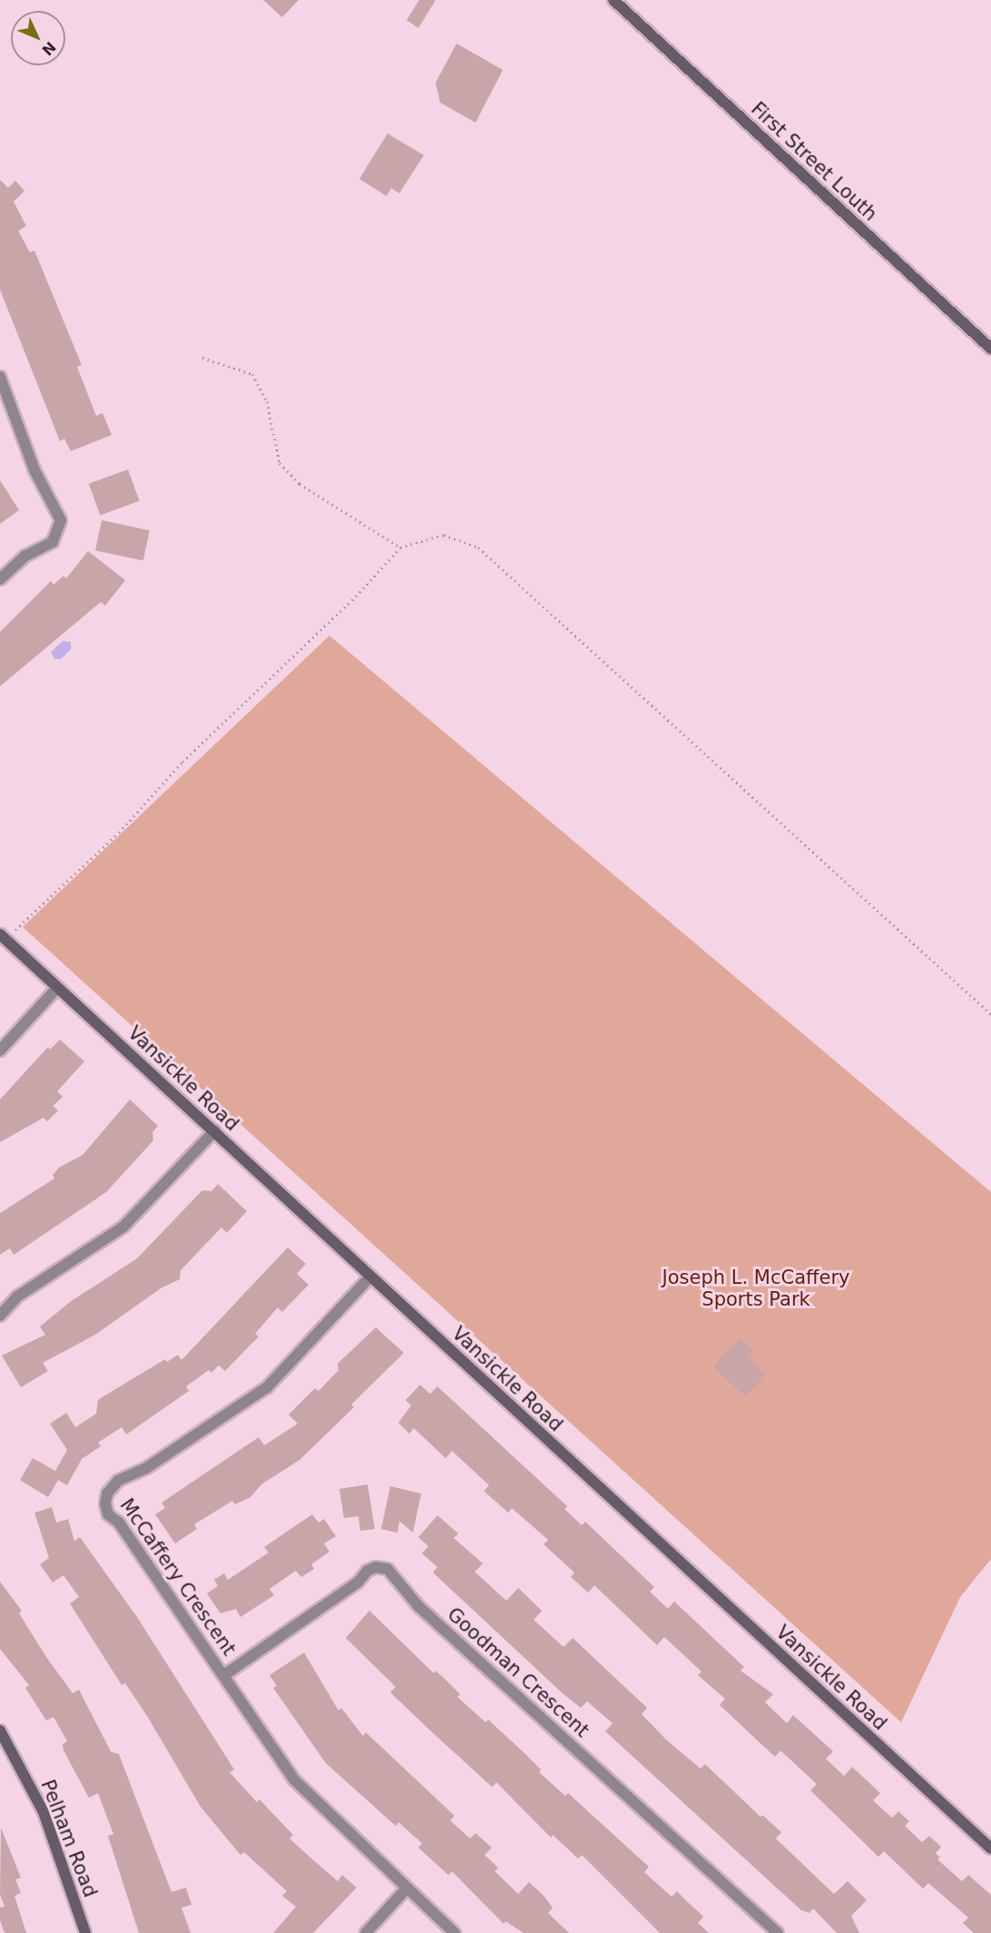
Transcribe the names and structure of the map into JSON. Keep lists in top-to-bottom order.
{
  "streets": {
    "street": [
      "First Street Louth",
      "Vansickle Road",
      "McCaffery Crescent",
      "Goodman Crescent",
      "Pelham Road"
    ]
  },
  "crossings": [
    ["Vansickle Road", "McCaffery Crescent"],
    ["McCaffery Crescent", "Goodman Crescent"]
  ],
  "parks": ["Joseph L. McCaffery Sports Park"],
  "north": "bottom right"
}
